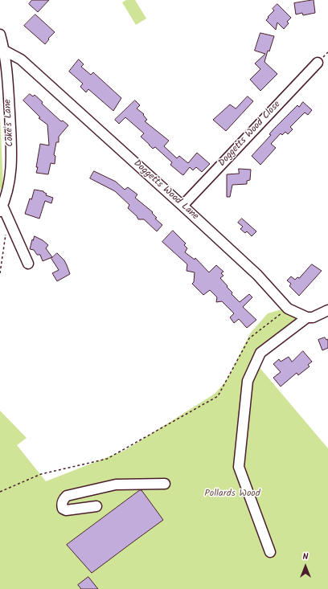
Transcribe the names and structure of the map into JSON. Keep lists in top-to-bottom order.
{
  "streets": {
    "street": ["Coke's Lane", "Doggetts Wood Close", "Doggetts Wood Lane"]
  },
  "crossings": [
    ["Coke's Lane", "Doggetts Wood Lane"],
    ["Doggetts Wood Close", "Doggetts Wood Lane"]
  ],
  "parks": ["Pollards Wood"],
  "north": "top"
}
